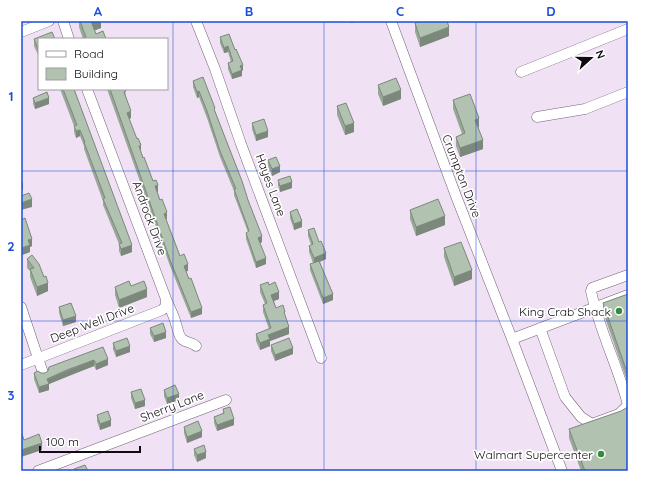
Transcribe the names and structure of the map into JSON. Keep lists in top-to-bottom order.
{
  "streets": {
    "street": [
      "Crumpton Drive",
      "Hayes Lane",
      "Androck Drive",
      "Deep Well Drive",
      "Sherry Lane"
    ]
  },
  "crossings": [
    ["Androck Drive", "Deep Well Drive"]
  ],
  "places": ["King Crab Shack", "Walmart Supercenter"],
  "legend": ["Road", "Building"],
  "scale_bar": "100 m",
  "north": "right",
  "grid": {
    "columns": [
      "A",
      "B",
      "C",
      "D"
    ],
    "rows": ["1", "2", "3"]
  }
}
